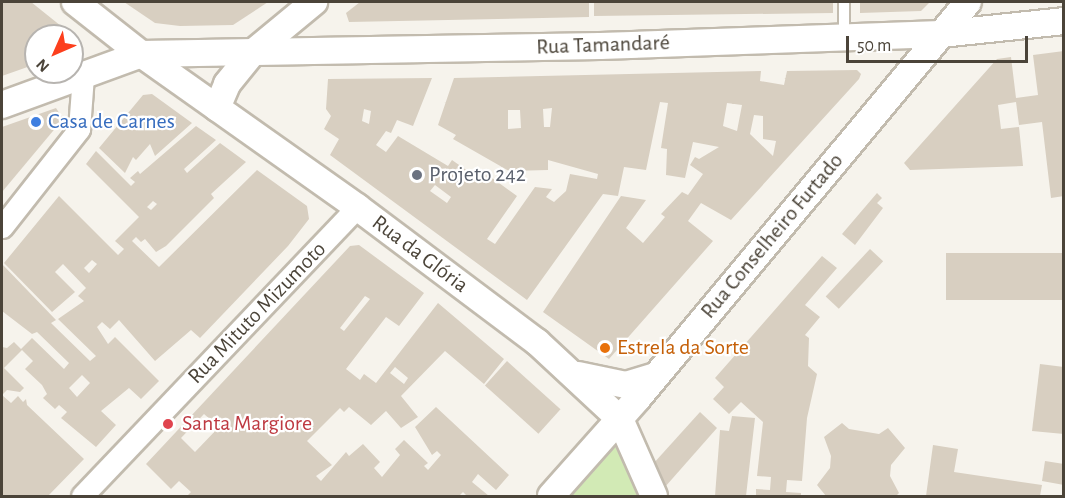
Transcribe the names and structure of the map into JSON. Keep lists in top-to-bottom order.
{
  "streets": {
    "street": [
      "Rua Tamandaré",
      "Rua Conselheiro Furtado",
      "Rua da Glória",
      "Rua Mituto Mizumoto"
    ]
  },
  "crossings": [
    ["Rua Tamandaré", "Rua Conselheiro Furtado"],
    ["Rua Tamandaré", "Rua da Glória"],
    ["Rua Conselheiro Furtado", "Rua da Glória"],
    ["Rua da Glória", "Rua Mituto Mizumoto"]
  ],
  "places": [
    "Casa de Carnes",
    "Projeto 242",
    "Estrela da Sorte",
    "Santa Margiore"
  ],
  "scale_bar": "50 m",
  "north": "bottom left"
}
